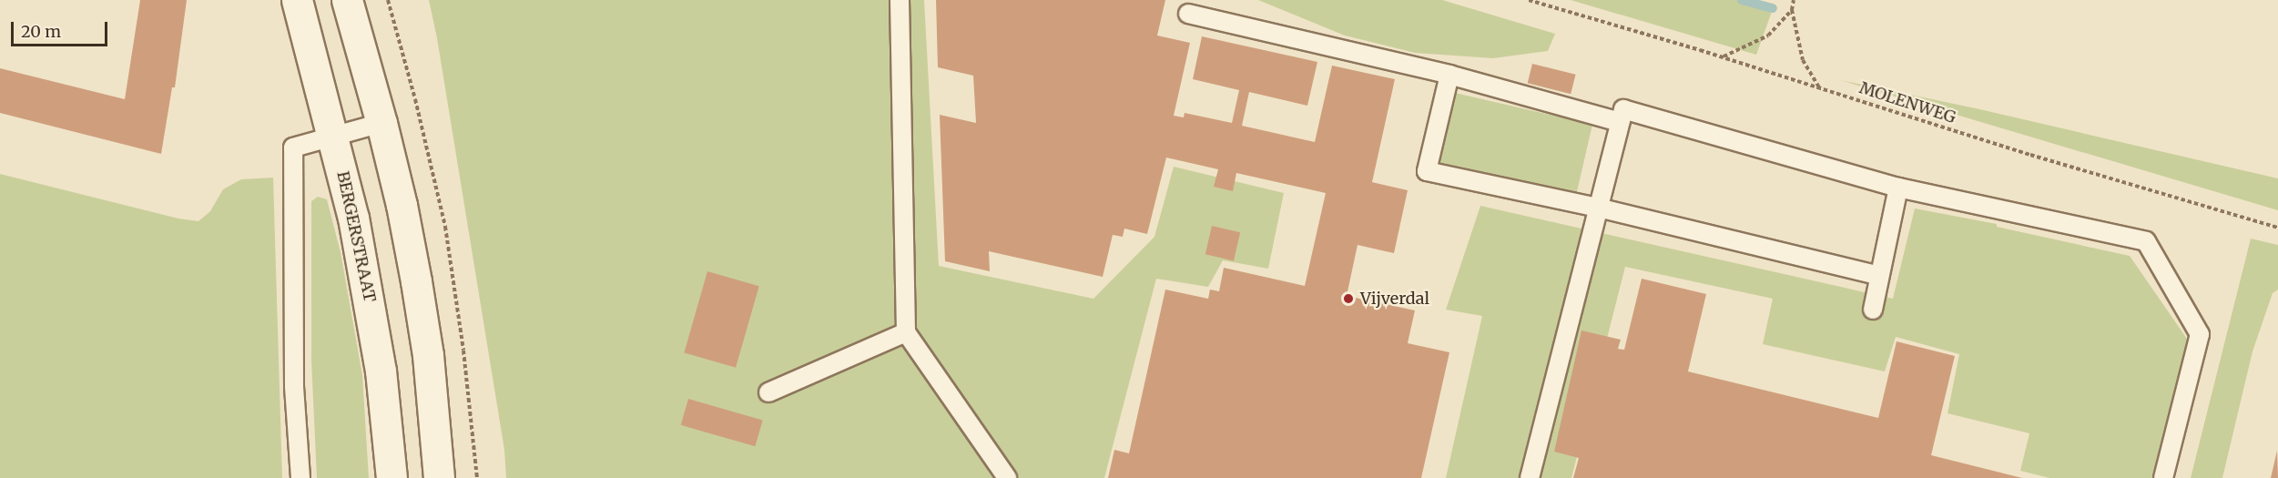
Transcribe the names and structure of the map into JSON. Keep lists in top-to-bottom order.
{
  "streets": {
    "main road": ["BERGERSTRAAT"],
    "path": ["MOLENWEG"]
  },
  "places": ["Vijverdal"],
  "scale_bar": "20 m"
}
